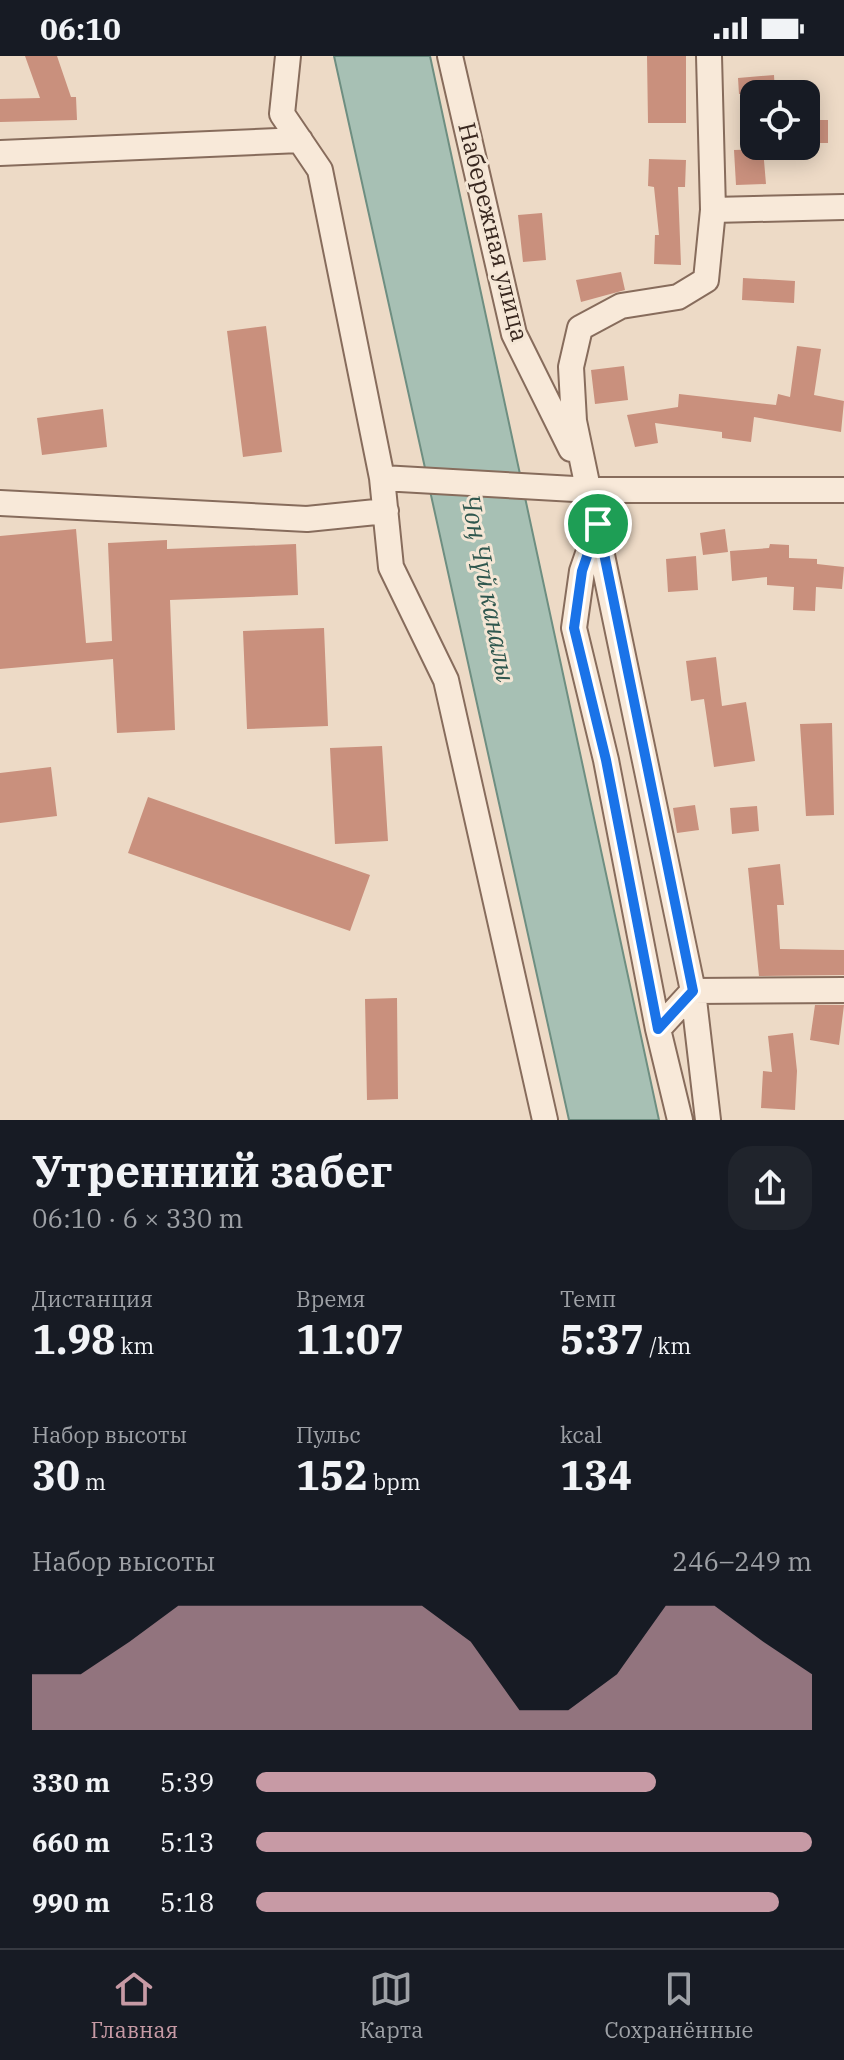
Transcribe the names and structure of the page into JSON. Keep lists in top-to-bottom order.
{
  "streets": {
    "street": ["Набережная улица"]
  },
  "water": ["Чоң Чүй каналы"],
  "page": {
    "status": "06:10",
    "heading": ["Утренний забег", "06:10 · 6 × 330 m"],
    "stats": [
      ["Дистанция", "1.98 km"],
      ["Время", "11:07"],
      ["Темп", "5:37 /km"],
      ["Набор высоты", "30 m"],
      ["Пульс", "152 bpm"],
      ["kcal", "134"]
    ],
    "chart": ["Набор высоты", "246–249 m"],
    "list": [
      {
        "name": "330 m",
        "note": "5:39"
      },
      {
        "name": "660 m",
        "note": "5:13"
      },
      {
        "name": "990 m",
        "note": "5:18"
      }
    ],
    "tabs": ["Главная", "Карта", "Сохранённые"]
  }
}
